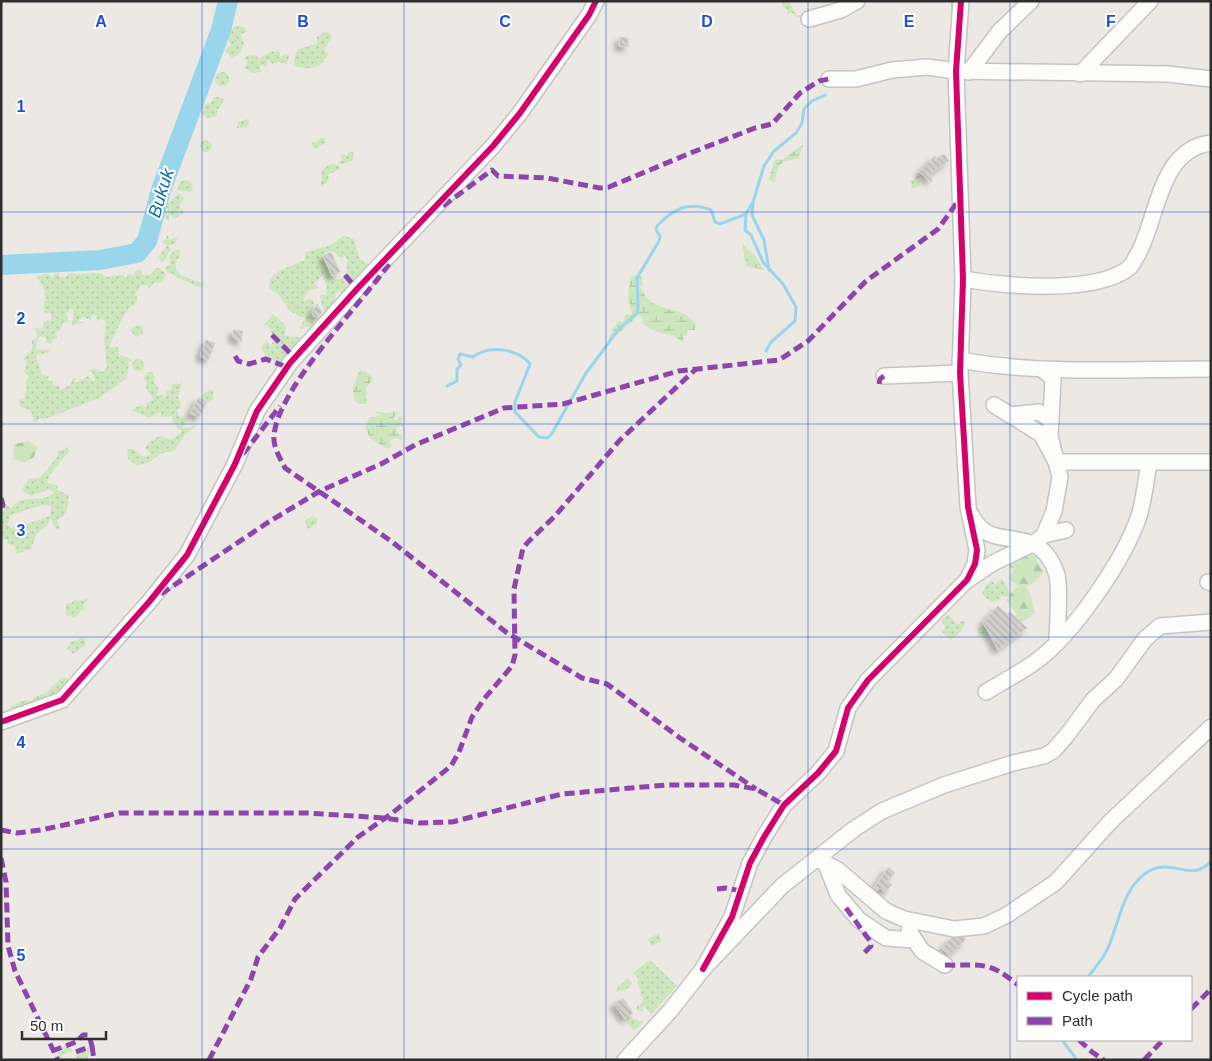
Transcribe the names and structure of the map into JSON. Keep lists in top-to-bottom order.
{
  "water": ["Bukuk"],
  "legend": ["Cycle path", "Path"],
  "scale_bar": "50 m",
  "grid": {
    "columns": [
      "A",
      "B",
      "C",
      "D",
      "E",
      "F"
    ],
    "rows": [
      "1",
      "2",
      "3",
      "4",
      "5"
    ]
  }
}
